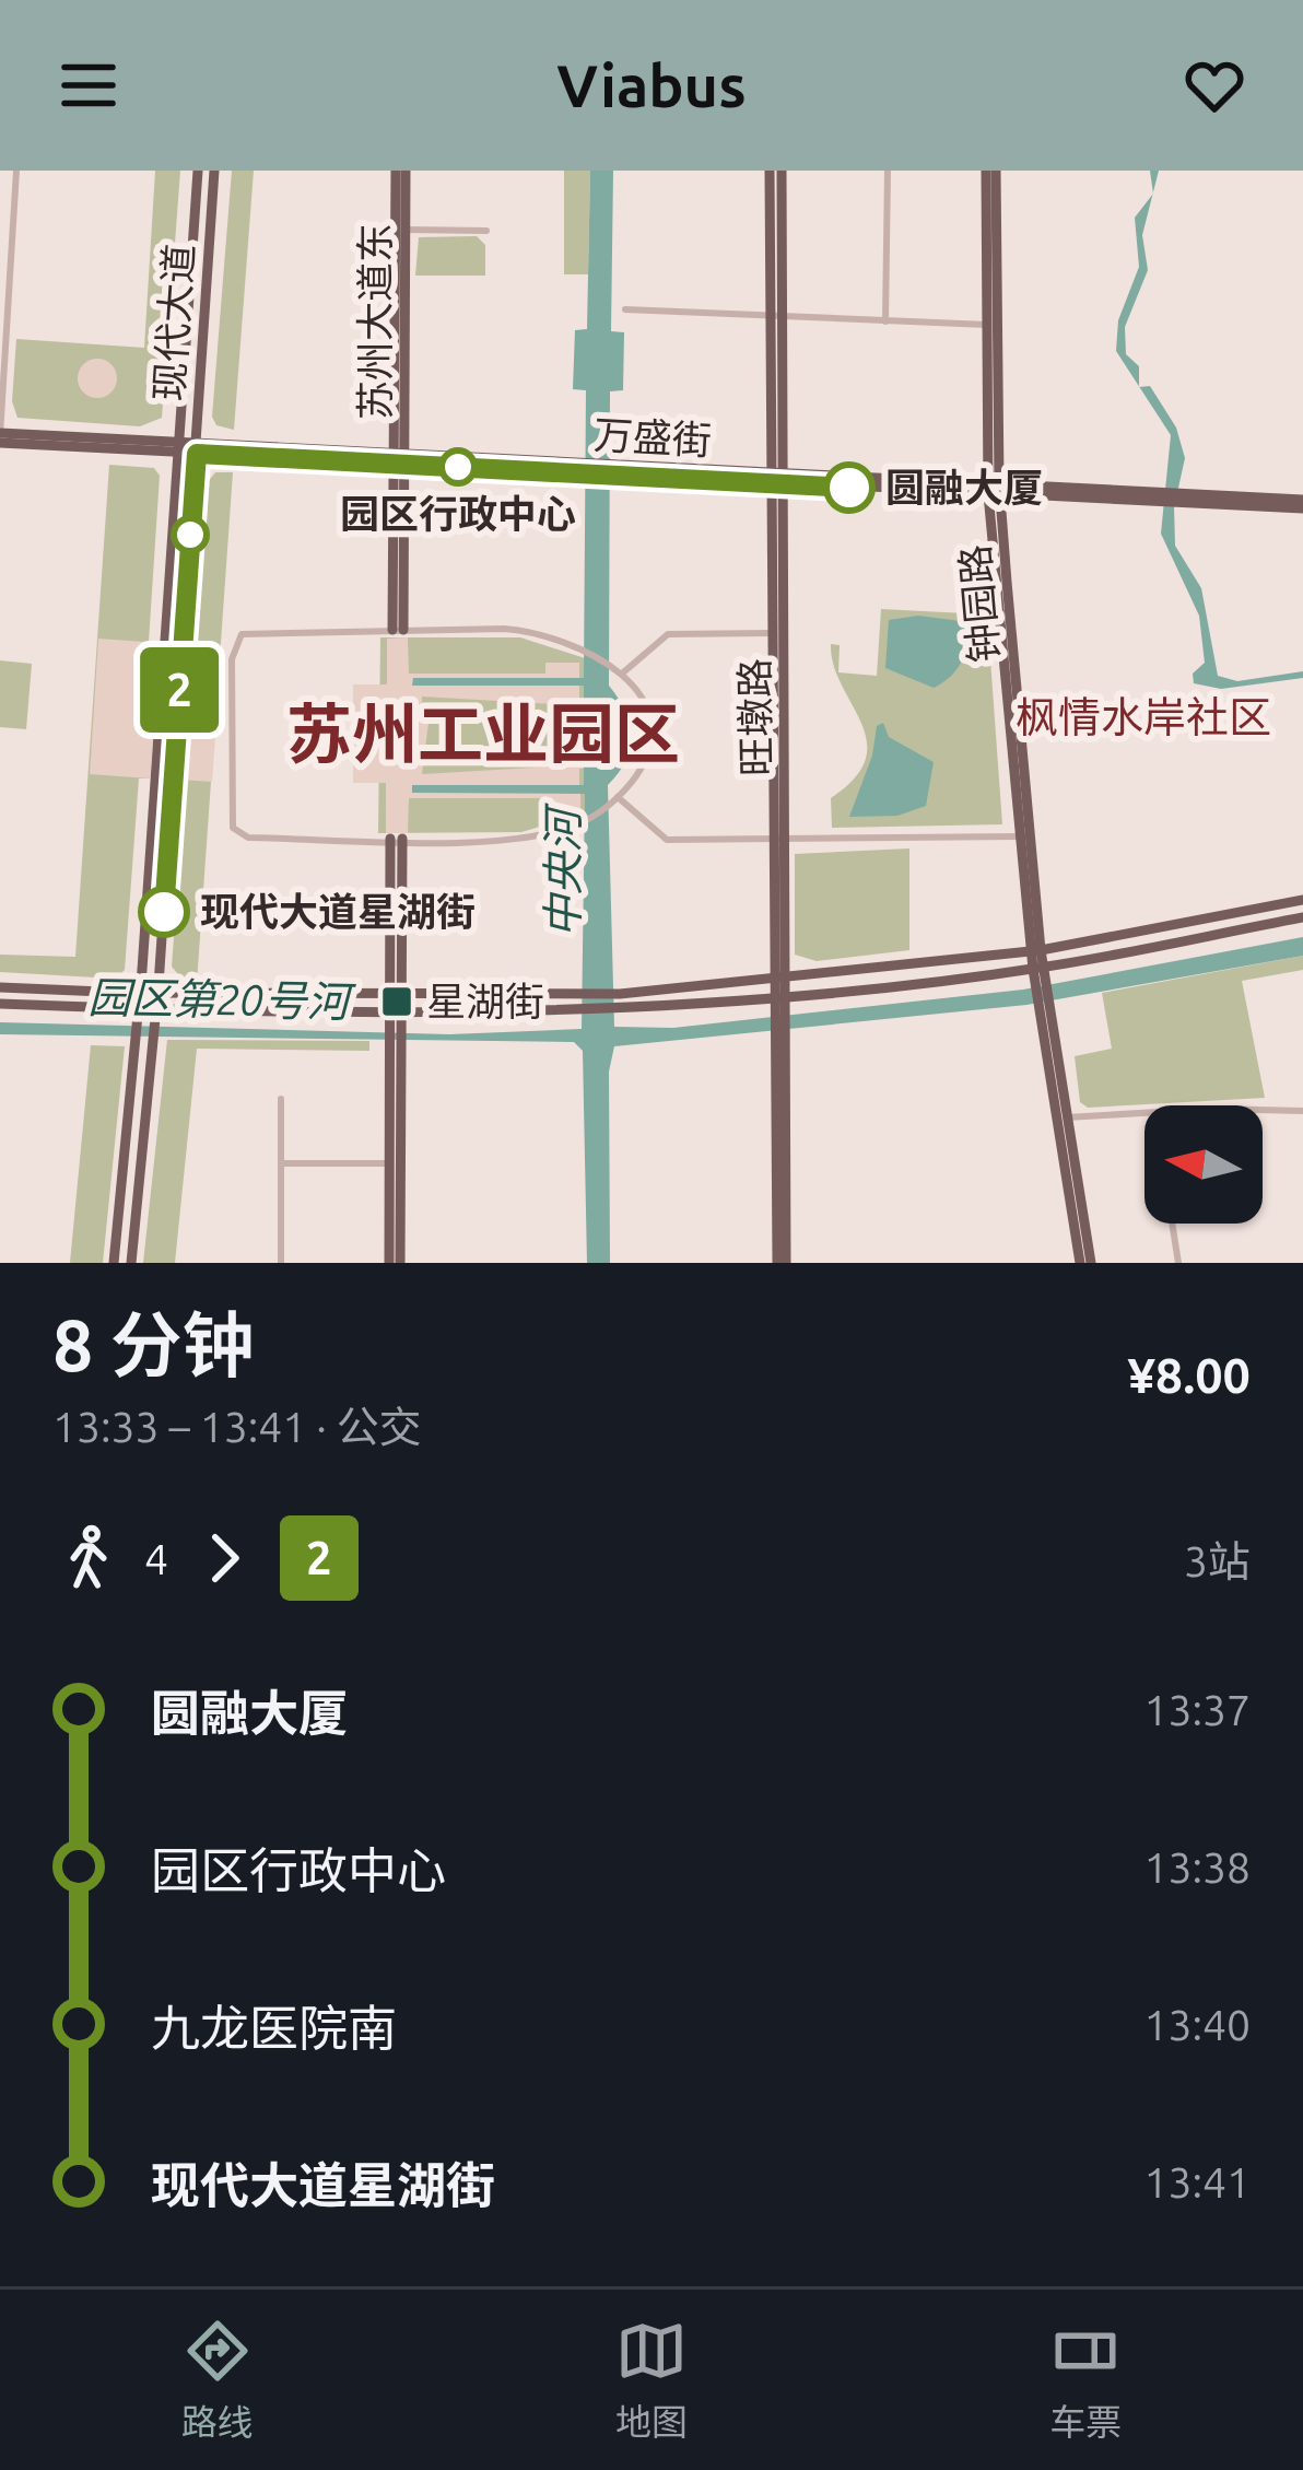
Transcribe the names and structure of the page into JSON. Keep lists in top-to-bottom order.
{
  "streets": {
    "main road": [
      "苏州大道东",
      "现代大道",
      "万盛街",
      "钟园路",
      "旺墩路"
    ]
  },
  "crossings": [
    ["苏州大道东", "万盛街"],
    ["现代大道", "万盛街"],
    ["万盛街", "钟园路"],
    ["万盛街", "旺墩路"]
  ],
  "districts": ["枫情水岸社区", "苏州工业园区"],
  "water": ["中央河", "园区第20号河"],
  "places": {
    "other": ["园区行政中心", "圆融大厦", "现代大道星湖街"],
    "transit": ["星湖街"]
  },
  "lines": ["bus line 2"],
  "north": "left",
  "page": {
    "header": "Viabus",
    "on_map": "2",
    "heading": ["8 分钟", "13:33 – 13:41 · 公交", "¥8.00"],
    "legs": ["4", "2", "3站"],
    "list": [
      {
        "name": "圆融大厦",
        "value": "13:37"
      },
      {
        "name": "园区行政中心",
        "value": "13:38"
      },
      {
        "name": "九龙医院南",
        "value": "13:40"
      },
      {
        "name": "现代大道星湖街",
        "value": "13:41"
      }
    ],
    "tabs": ["路线", "地图", "车票"]
  }
}
